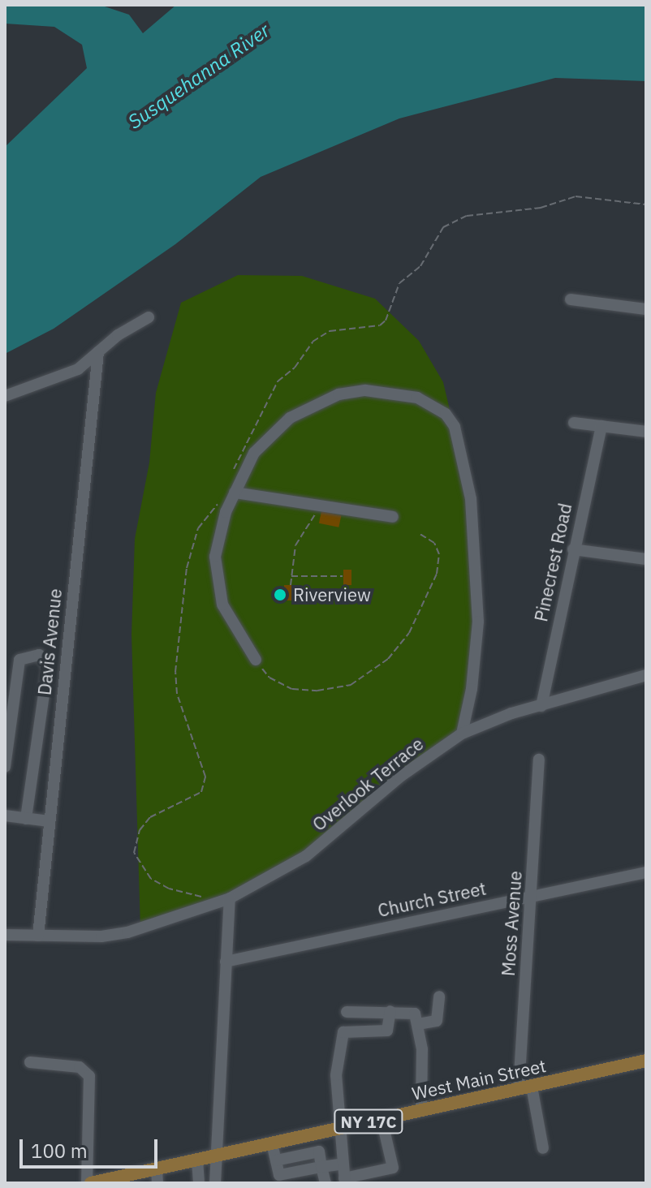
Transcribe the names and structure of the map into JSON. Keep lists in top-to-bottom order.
{
  "streets": {
    "main road": ["West Main Street", "NY 17C"],
    "street": [
      "Pinecrest Road",
      "Davis Avenue",
      "Overlook Terrace",
      "Church Street",
      "Moss Avenue"
    ]
  },
  "crossings": [
    ["Pinecrest Road", "Overlook Terrace"],
    ["Davis Avenue", "Overlook Terrace"],
    ["Church Street", "Moss Avenue"],
    ["Moss Avenue", "West Main Street"]
  ],
  "water": ["Susquehanna River"],
  "places": ["Riverview"],
  "scale_bar": "100 m"
}
